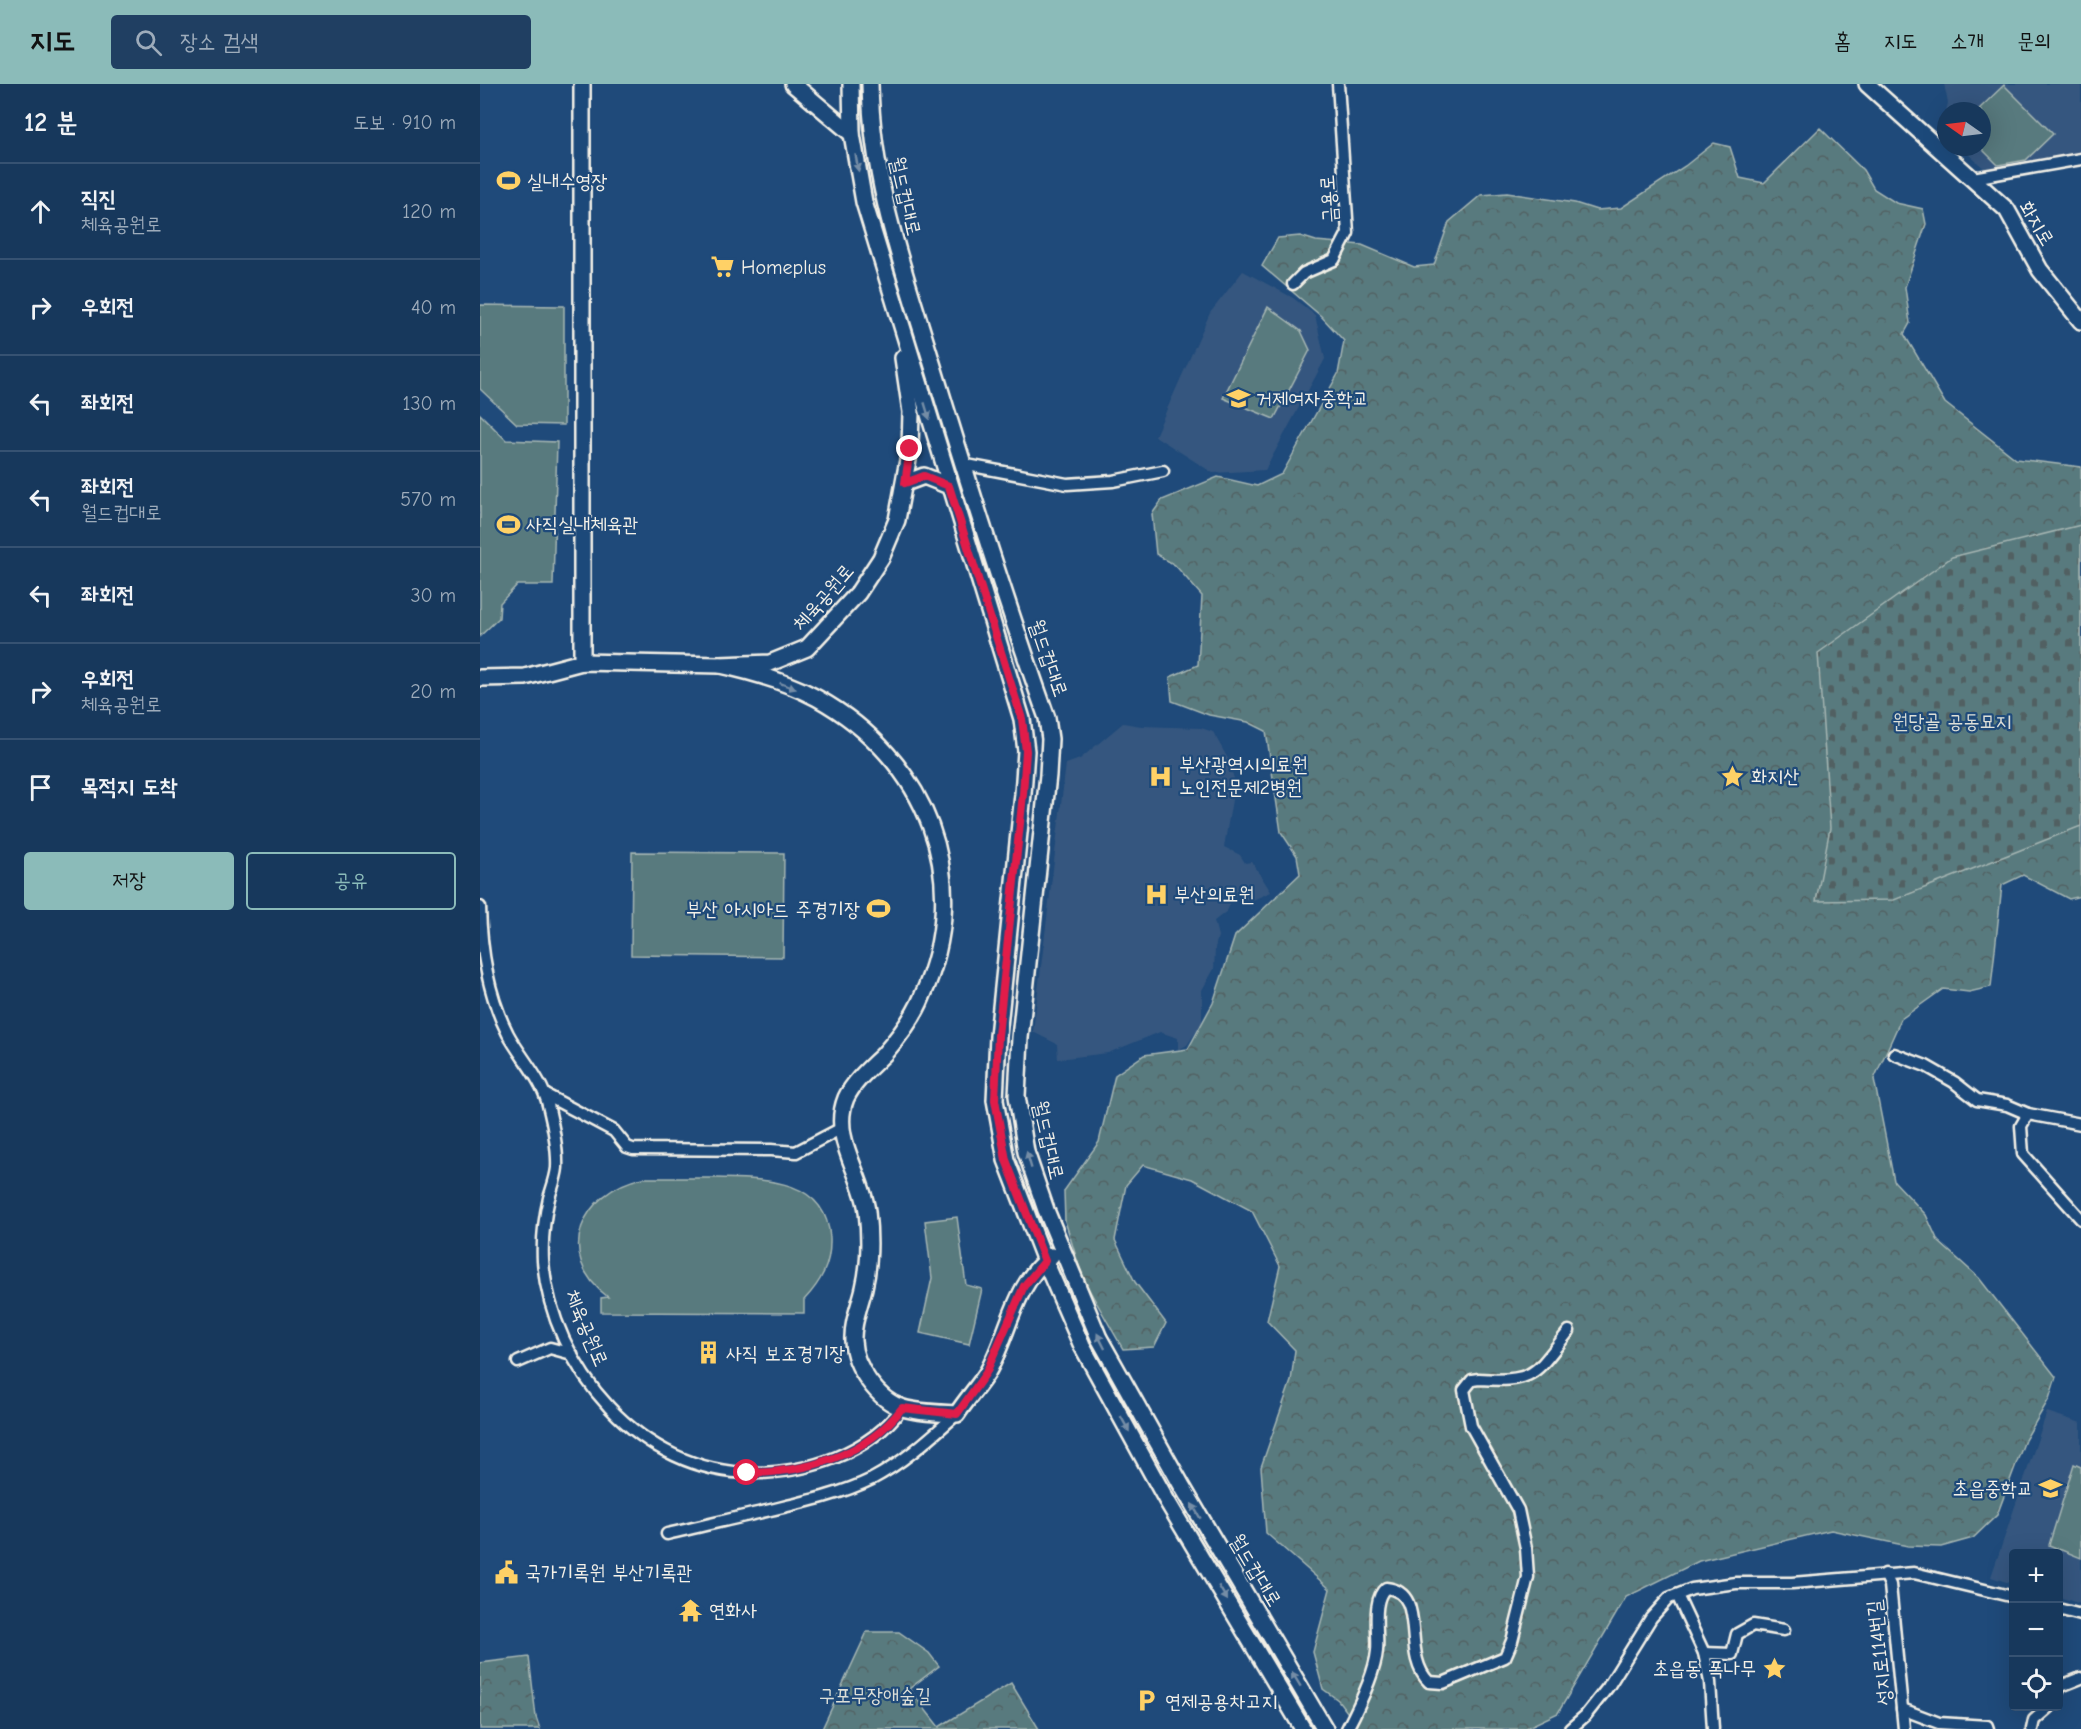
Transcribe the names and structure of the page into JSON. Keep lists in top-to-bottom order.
{
  "streets": {
    "main road": ["월드컵대로", "화지로", "체육공원로"],
    "street": ["금용로", "성지로114번길"]
  },
  "crossings": [
    ["월드컵대로", "체육공원로"]
  ],
  "parks": ["원당골 공동묘지", "구포무장애숲길"],
  "places": {
    "sports": ["실내수영장", "사직실내체육관", "부산 아시아드 주경기장"],
    "supermarket": ["Homeplus"],
    "school or university": ["거제여자중학교", "초읍중학교"],
    "hospital": ["부산광역시의료원 노인전문제2병원", "부산의료원"],
    "place": ["화지산", "초읍동 폭나무"],
    "building": ["사직 보조경기장"],
    "public building": ["국가기록원 부산기록관"],
    "temple": ["연화사"],
    "parking": ["연제공용차고지"]
  },
  "north": "left",
  "page": {
    "header": "지도",
    "search": "장소 검색",
    "nav": [
      "홈",
      "지도",
      "소개",
      "문의"
    ],
    "heading": ["12 분", "도보 · 910 m"],
    "list": [
      ["직진", "체육공원로", "120 m"],
      ["우회전", "40 m"],
      ["좌회전", "130 m"],
      ["좌회전", "월드컵대로", "570 m"],
      ["좌회전", "30 m"],
      ["우회전", "체육공원로", "20 m"],
      "목적지 도착"
    ],
    "buttons": ["저장", "공유"],
    "map_buttons": ["+", "−"]
  }
}
